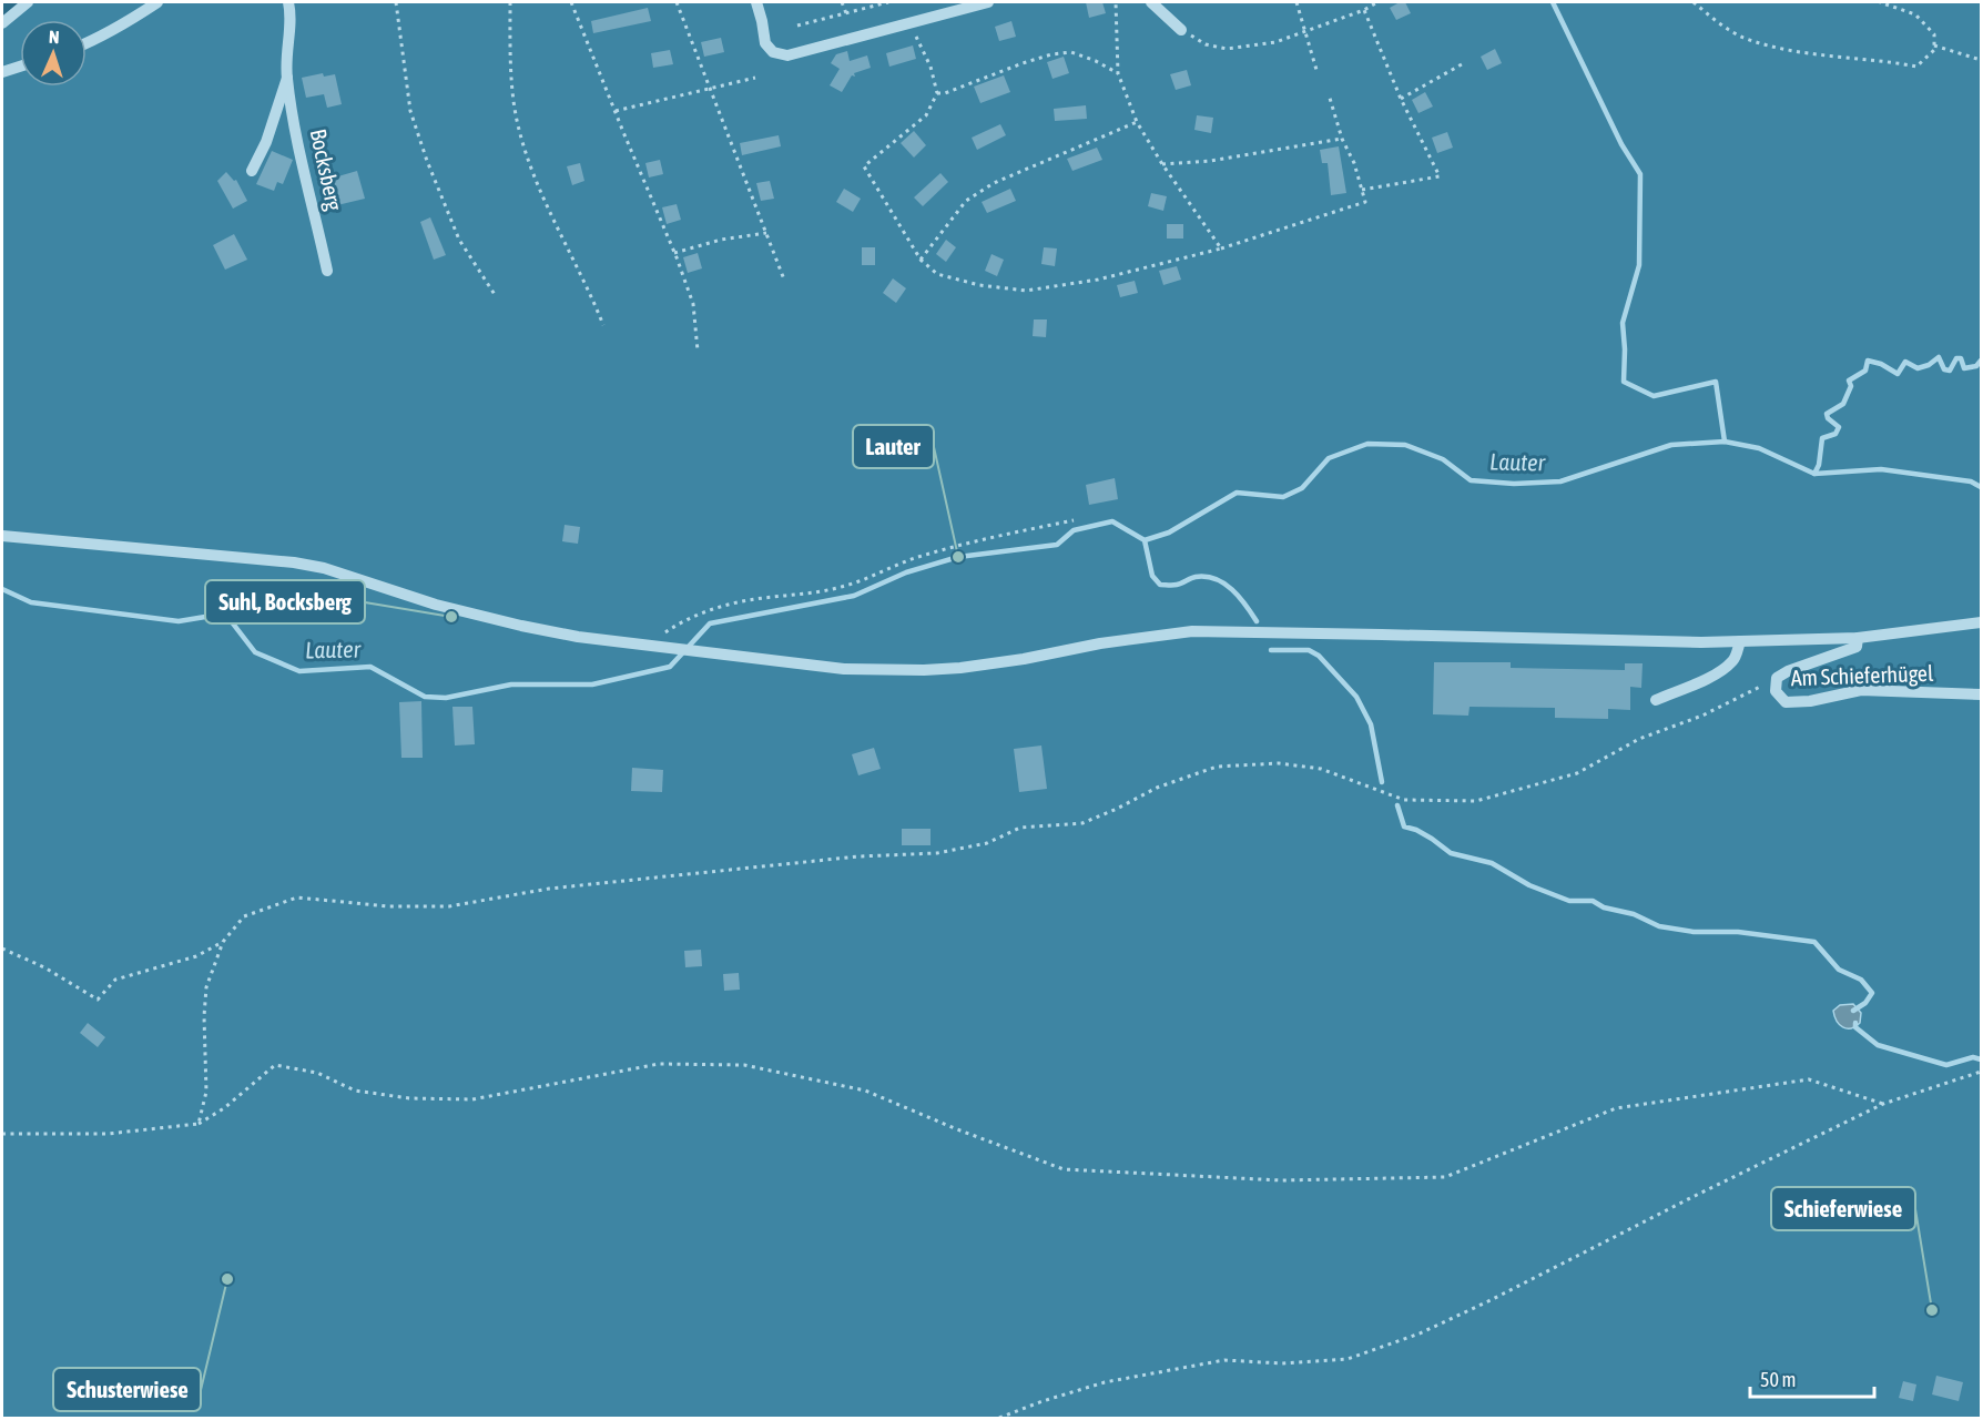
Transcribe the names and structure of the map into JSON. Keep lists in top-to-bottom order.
{
  "streets": {
    "street": ["Bocksberg", "Am Schieferhügel"]
  },
  "water": ["Lauter"],
  "places": [
    "Lauter",
    "Suhl, Bocksberg",
    "Schusterwiese",
    "Schieferwiese"
  ],
  "scale_bar": "50 m",
  "north": "top"
}
